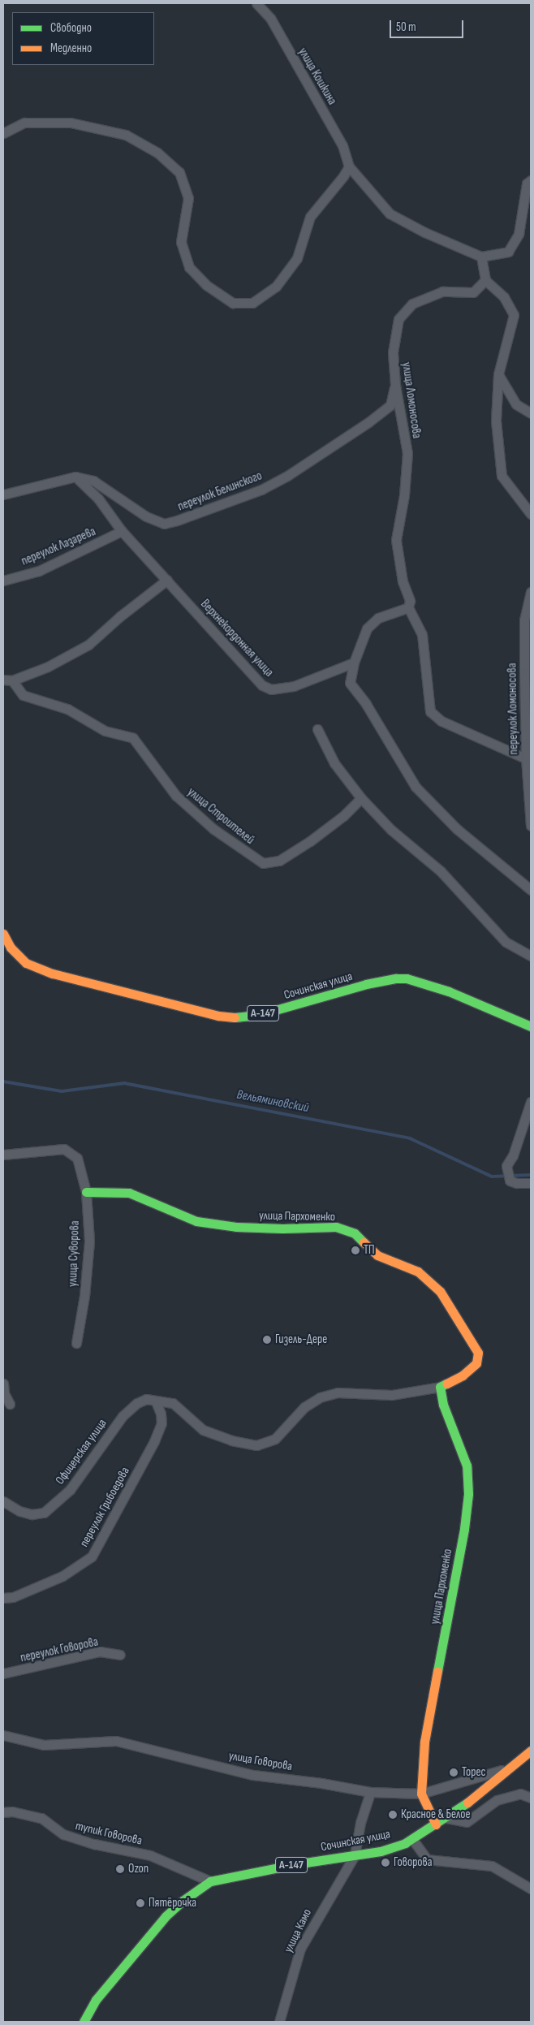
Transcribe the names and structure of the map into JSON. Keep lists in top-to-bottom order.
{
  "streets": {
    "main road": ["Сочинская улица", "А-147", "улица Пархоменко"],
    "street": [
      "улица Кошкина",
      "улица Ломоносова",
      "переулок Белинского",
      "переулок Лазарева",
      "Верхнекордонная улица",
      "переулок Ломоносова",
      "улица Строителей",
      "улица Суворова",
      "Офицерская улица",
      "переулок Грибоедова",
      "переулок Говорова",
      "улица Говорова",
      "тупик Говорова",
      "улица Камо"
    ]
  },
  "crossings": [
    ["улица Ломоносова", "переулок Белинского"],
    ["улица Ломоносова", "переулок Ломоносова"],
    ["переулок Белинского", "Верхнекордонная улица"],
    ["переулок Лазарева", "Верхнекордонная улица"],
    ["Сочинская улица", "улица Говорова"],
    ["Сочинская улица", "тупик Говорова"],
    ["Сочинская улица", "улица Камо"],
    ["улица Пархоменко", "улица Суворова"],
    ["улица Пархоменко", "Офицерская улица"],
    ["улица Пархоменко", "переулок Грибоедова"],
    ["улица Пархоменко", "улица Говорова"],
    ["Офицерская улица", "переулок Грибоедова"],
    ["улица Говорова", "улица Камо"]
  ],
  "water": ["Вельяминовский"],
  "places": [
    "ТП",
    "Гизель-Дере",
    "Торес",
    "Красное & Белое",
    "Говорова",
    "Ozon",
    "Пятёрочка"
  ],
  "legend": ["Свободно", "Медленно"],
  "scale_bar": "50 m"
}
